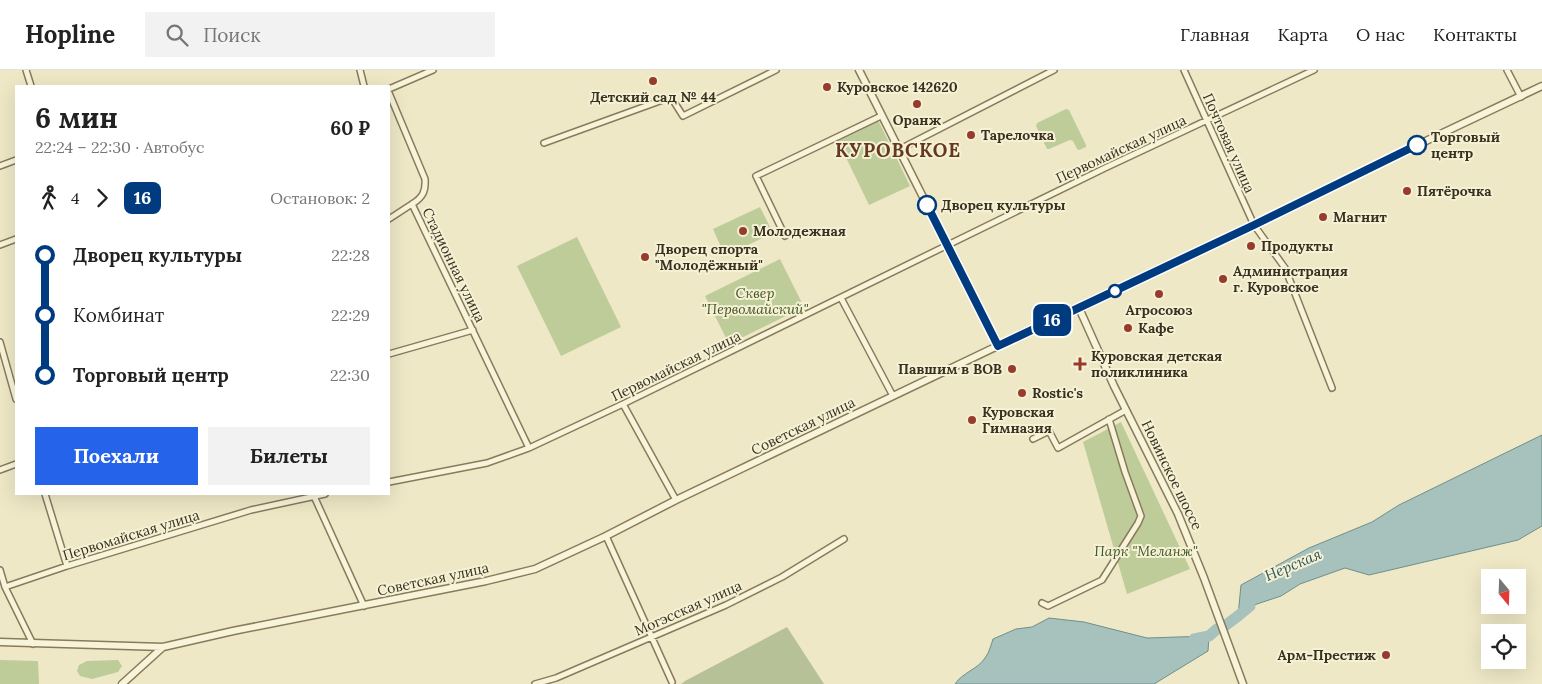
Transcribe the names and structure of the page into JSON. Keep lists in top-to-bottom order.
{
  "streets": {
    "street": [
      "Почтовая улица",
      "Первомайская улица",
      "Стадионная улица",
      "Советская улица",
      "Новинское шоссе",
      "Могэсская улица"
    ]
  },
  "crossings": [
    ["Почтовая улица", "Первомайская улица"],
    ["Почтовая улица", "Советская улица"],
    ["Первомайская улица", "Стадионная улица"],
    ["Советская улица", "Новинское шоссе"]
  ],
  "districts": ["КУРОВСКОЕ"],
  "water": ["Нерская"],
  "parks": ["Сквер \"Первомайский\"", "Парк \"Меланж\""],
  "places": {
    "other": [
      "Детский сад № 44",
      "Куровское 142620",
      "Оранж",
      "Тарелочка",
      "Торговый центр",
      "Пятёрочка",
      "Дворец культуры",
      "Магнит",
      "Молодежная",
      "Продукты",
      "Дворец спорта \"Молодёжный\"",
      "Администрация г. Куровское",
      "Агросоюз",
      "Кафе",
      "Павшим в ВОВ",
      "Rostic's",
      "Куровская Гимназия",
      "Арм-Престиж"
    ],
    "health": ["Куровская детская поликлиника"]
  },
  "lines": ["bus line 16"],
  "north": "bottom",
  "page": {
    "header": "Hopline",
    "search": "Поиск",
    "nav": [
      "Главная",
      "Карта",
      "О нас",
      "Контакты"
    ],
    "on_map": "16",
    "heading": ["6 мин", "22:24 – 22:30 · Автобус", "60 ₽"],
    "legs": ["4", "16", "Остановок: 2"],
    "list": [
      {
        "name": "Дворец культуры",
        "value": "22:28"
      },
      {
        "name": "Комбинат",
        "value": "22:29"
      },
      {
        "name": "Торговый центр",
        "value": "22:30"
      }
    ],
    "buttons": ["Поехали", "Билеты"]
  }
}
